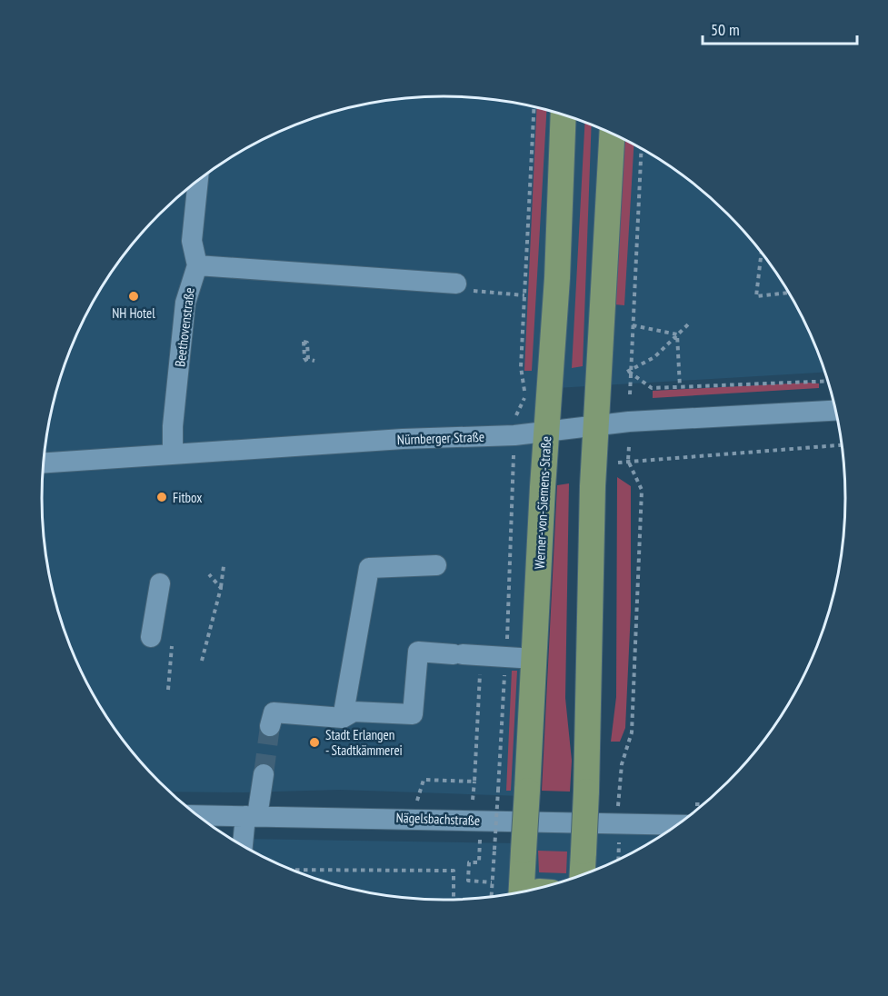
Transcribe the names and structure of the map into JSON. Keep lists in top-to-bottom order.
{
  "streets": {
    "main road": ["Werner-von-Siemens-Straße"],
    "street": ["Beethovenstraße", "Nürnberger Straße", "Nägelsbachstraße"]
  },
  "crossings": [
    ["Beethovenstraße", "Nürnberger Straße"],
    ["Nürnberger Straße", "Werner-von-Siemens-Straße"]
  ],
  "places": ["NH Hotel", "Fitbox", "Stadt Erlangen - Stadtkämmerei"],
  "scale_bar": "50 m"
}
